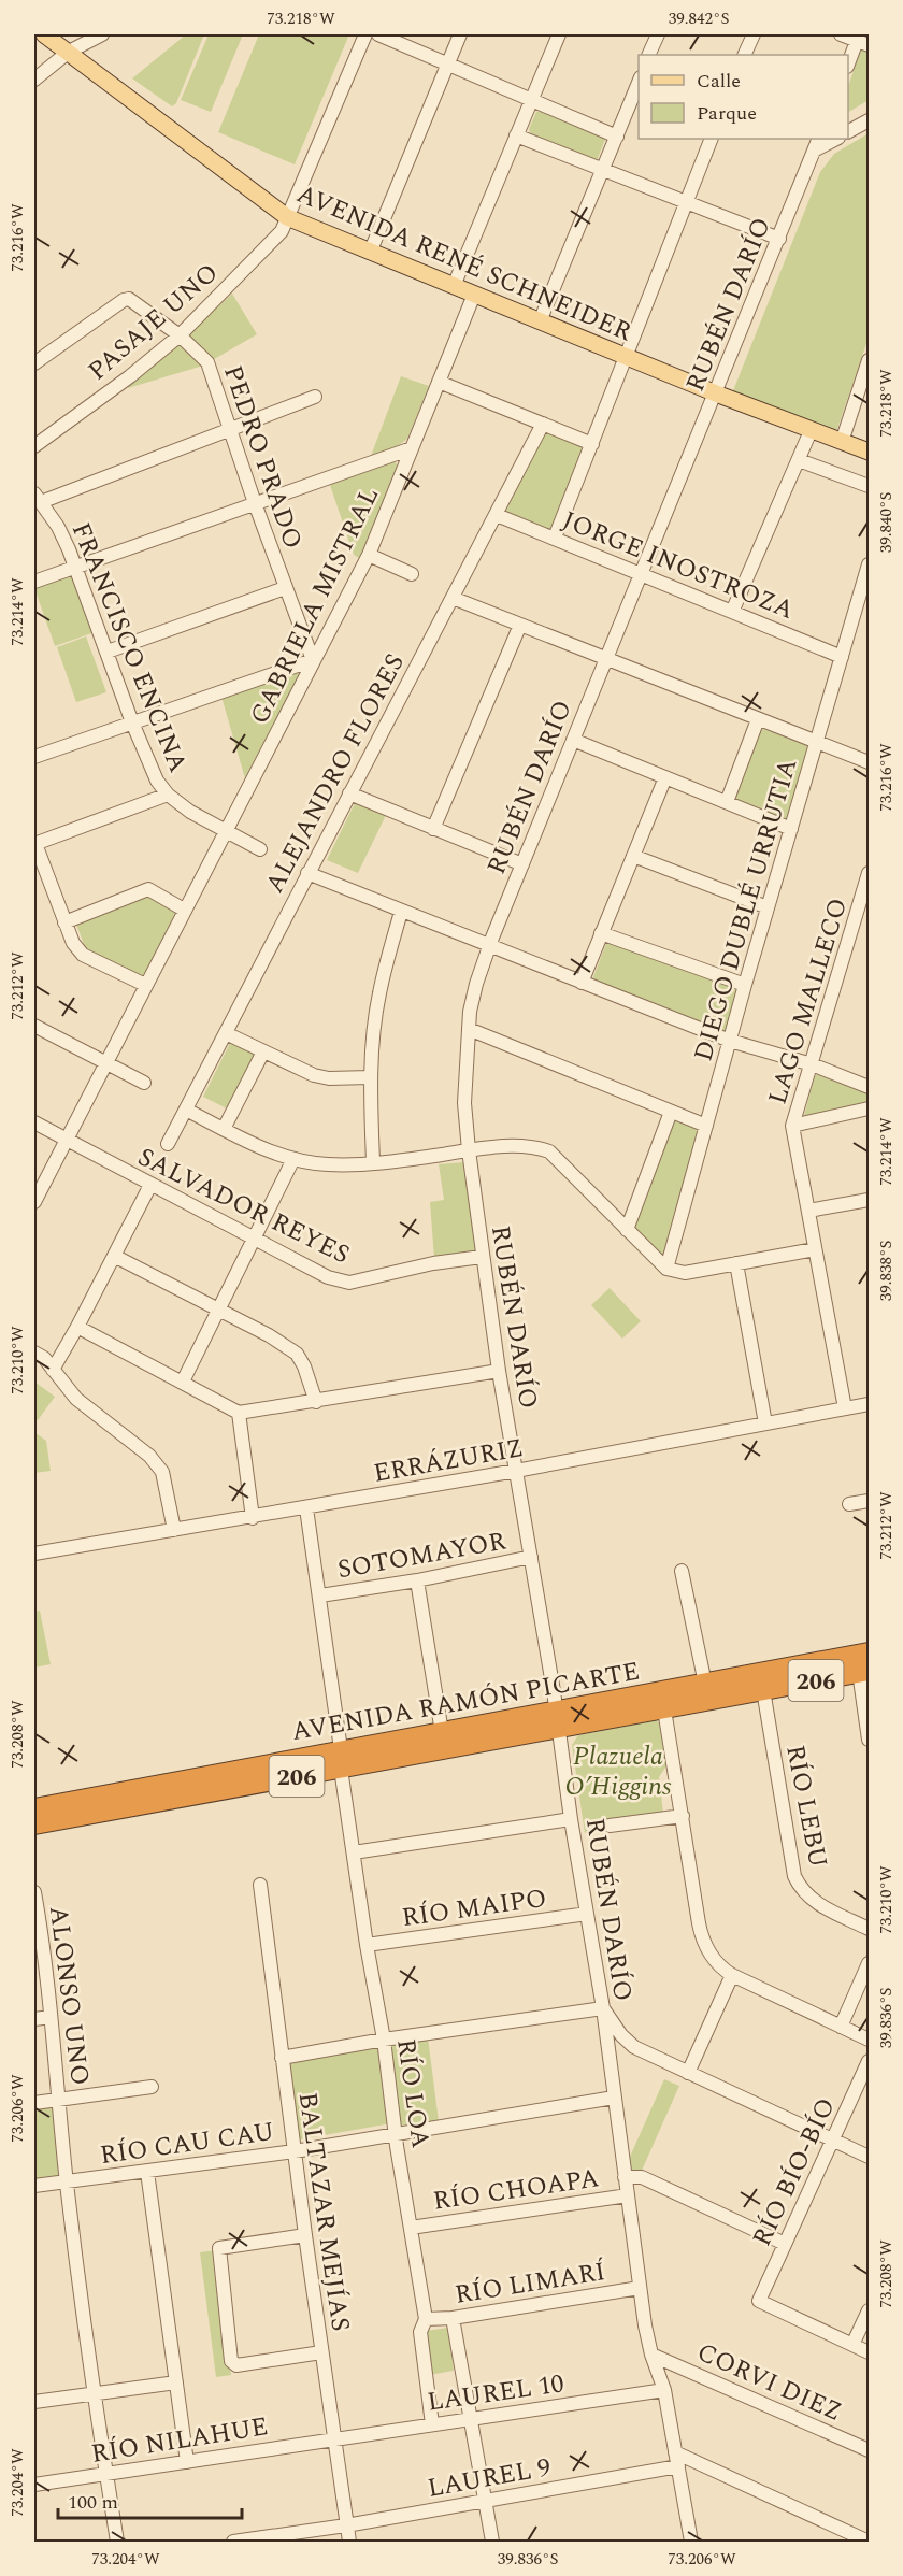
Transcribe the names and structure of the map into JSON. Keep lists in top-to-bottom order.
{
  "streets": {
    "highway": ["206", "AVENIDA RAMÓN PICARTE"],
    "main road": ["AVENIDA RENÉ SCHNEIDER"],
    "street": [
      "RUBÉN DARÍO",
      "PASAJE UNO",
      "PEDRO PRADO",
      "JORGE INOSTROZA",
      "GABRIELA MISTRAL",
      "FRANCISCO ENCINA",
      "ALEJANDRO FLORES",
      "DIEGO DUBLÉ URRUTIA",
      "LAGO MALLECO",
      "SALVADOR REYES",
      "ERRÁZURIZ",
      "SOTOMAYOR",
      "RÍO LEBU",
      "RÍO MAIPO",
      "ALONSO UNO",
      "RÍO LOA",
      "RÍO CAU CAU",
      "RÍO BÍO-BÍO",
      "RÍO CHOAPA",
      "BALTAZAR MEJÍAS",
      "RÍO LIMARÍ",
      "CORVI DIEZ",
      "LAUREL 10",
      "RÍO NILAHUE",
      "LAUREL 9"
    ]
  },
  "crossings": [
    ["AVENIDA RENÉ SCHNEIDER", "RUBÉN DARÍO"],
    ["AVENIDA RENÉ SCHNEIDER", "PASAJE UNO"],
    ["AVENIDA RENÉ SCHNEIDER", "GABRIELA MISTRAL"],
    ["RUBÉN DARÍO", "JORGE INOSTROZA"],
    ["RUBÉN DARÍO", "SALVADOR REYES"],
    ["RUBÉN DARÍO", "ERRÁZURIZ"],
    ["RUBÉN DARÍO", "SOTOMAYOR"],
    ["RUBÉN DARÍO", "AVENIDA RAMÓN PICARTE"],
    ["RUBÉN DARÍO", "RÍO MAIPO"],
    ["RUBÉN DARÍO", "RÍO CAU CAU"],
    ["RUBÉN DARÍO", "RÍO CHOAPA"],
    ["RUBÉN DARÍO", "RÍO LIMARÍ"],
    ["RUBÉN DARÍO", "CORVI DIEZ"],
    ["RUBÉN DARÍO", "LAUREL 10"],
    ["RUBÉN DARÍO", "LAUREL 9"],
    ["PASAJE UNO", "PEDRO PRADO"],
    ["PEDRO PRADO", "GABRIELA MISTRAL"],
    ["JORGE INOSTROZA", "ALEJANDRO FLORES"],
    ["JORGE INOSTROZA", "DIEGO DUBLÉ URRUTIA"],
    ["GABRIELA MISTRAL", "FRANCISCO ENCINA"],
    ["GABRIELA MISTRAL", "SALVADOR REYES"],
    ["LAGO MALLECO", "ERRÁZURIZ"],
    ["ERRÁZURIZ", "RÍO LOA"],
    ["SOTOMAYOR", "RÍO LOA"],
    ["AVENIDA RAMÓN PICARTE", "RÍO LEBU"],
    ["AVENIDA RAMÓN PICARTE", "RÍO LOA"],
    ["RÍO MAIPO", "RÍO LOA"],
    ["ALONSO UNO", "RÍO CAU CAU"],
    ["ALONSO UNO", "RÍO NILAHUE"],
    ["RÍO LOA", "RÍO CAU CAU"],
    ["RÍO LOA", "RÍO CHOAPA"],
    ["RÍO LOA", "RÍO LIMARÍ"],
    ["RÍO LOA", "LAUREL 10"],
    ["RÍO CAU CAU", "BALTAZAR MEJÍAS"],
    ["BALTAZAR MEJÍAS", "LAUREL 10"],
    ["BALTAZAR MEJÍAS", "RÍO NILAHUE"],
    ["BALTAZAR MEJÍAS", "LAUREL 9"],
    ["LAUREL 10", "RÍO NILAHUE"]
  ],
  "parks": ["Plazuela O’Higgins"],
  "legend": ["Calle", "Parque"],
  "scale_bar": "100 m",
  "coordinates": [
    "73.218°W",
    "39.842°S",
    "73.216°W",
    "39.840°S",
    "73.214°W",
    "73.212°W",
    "39.838°S",
    "73.210°W",
    "73.208°W",
    "39.836°S",
    "73.206°W",
    "73.204°W"
  ]
}
